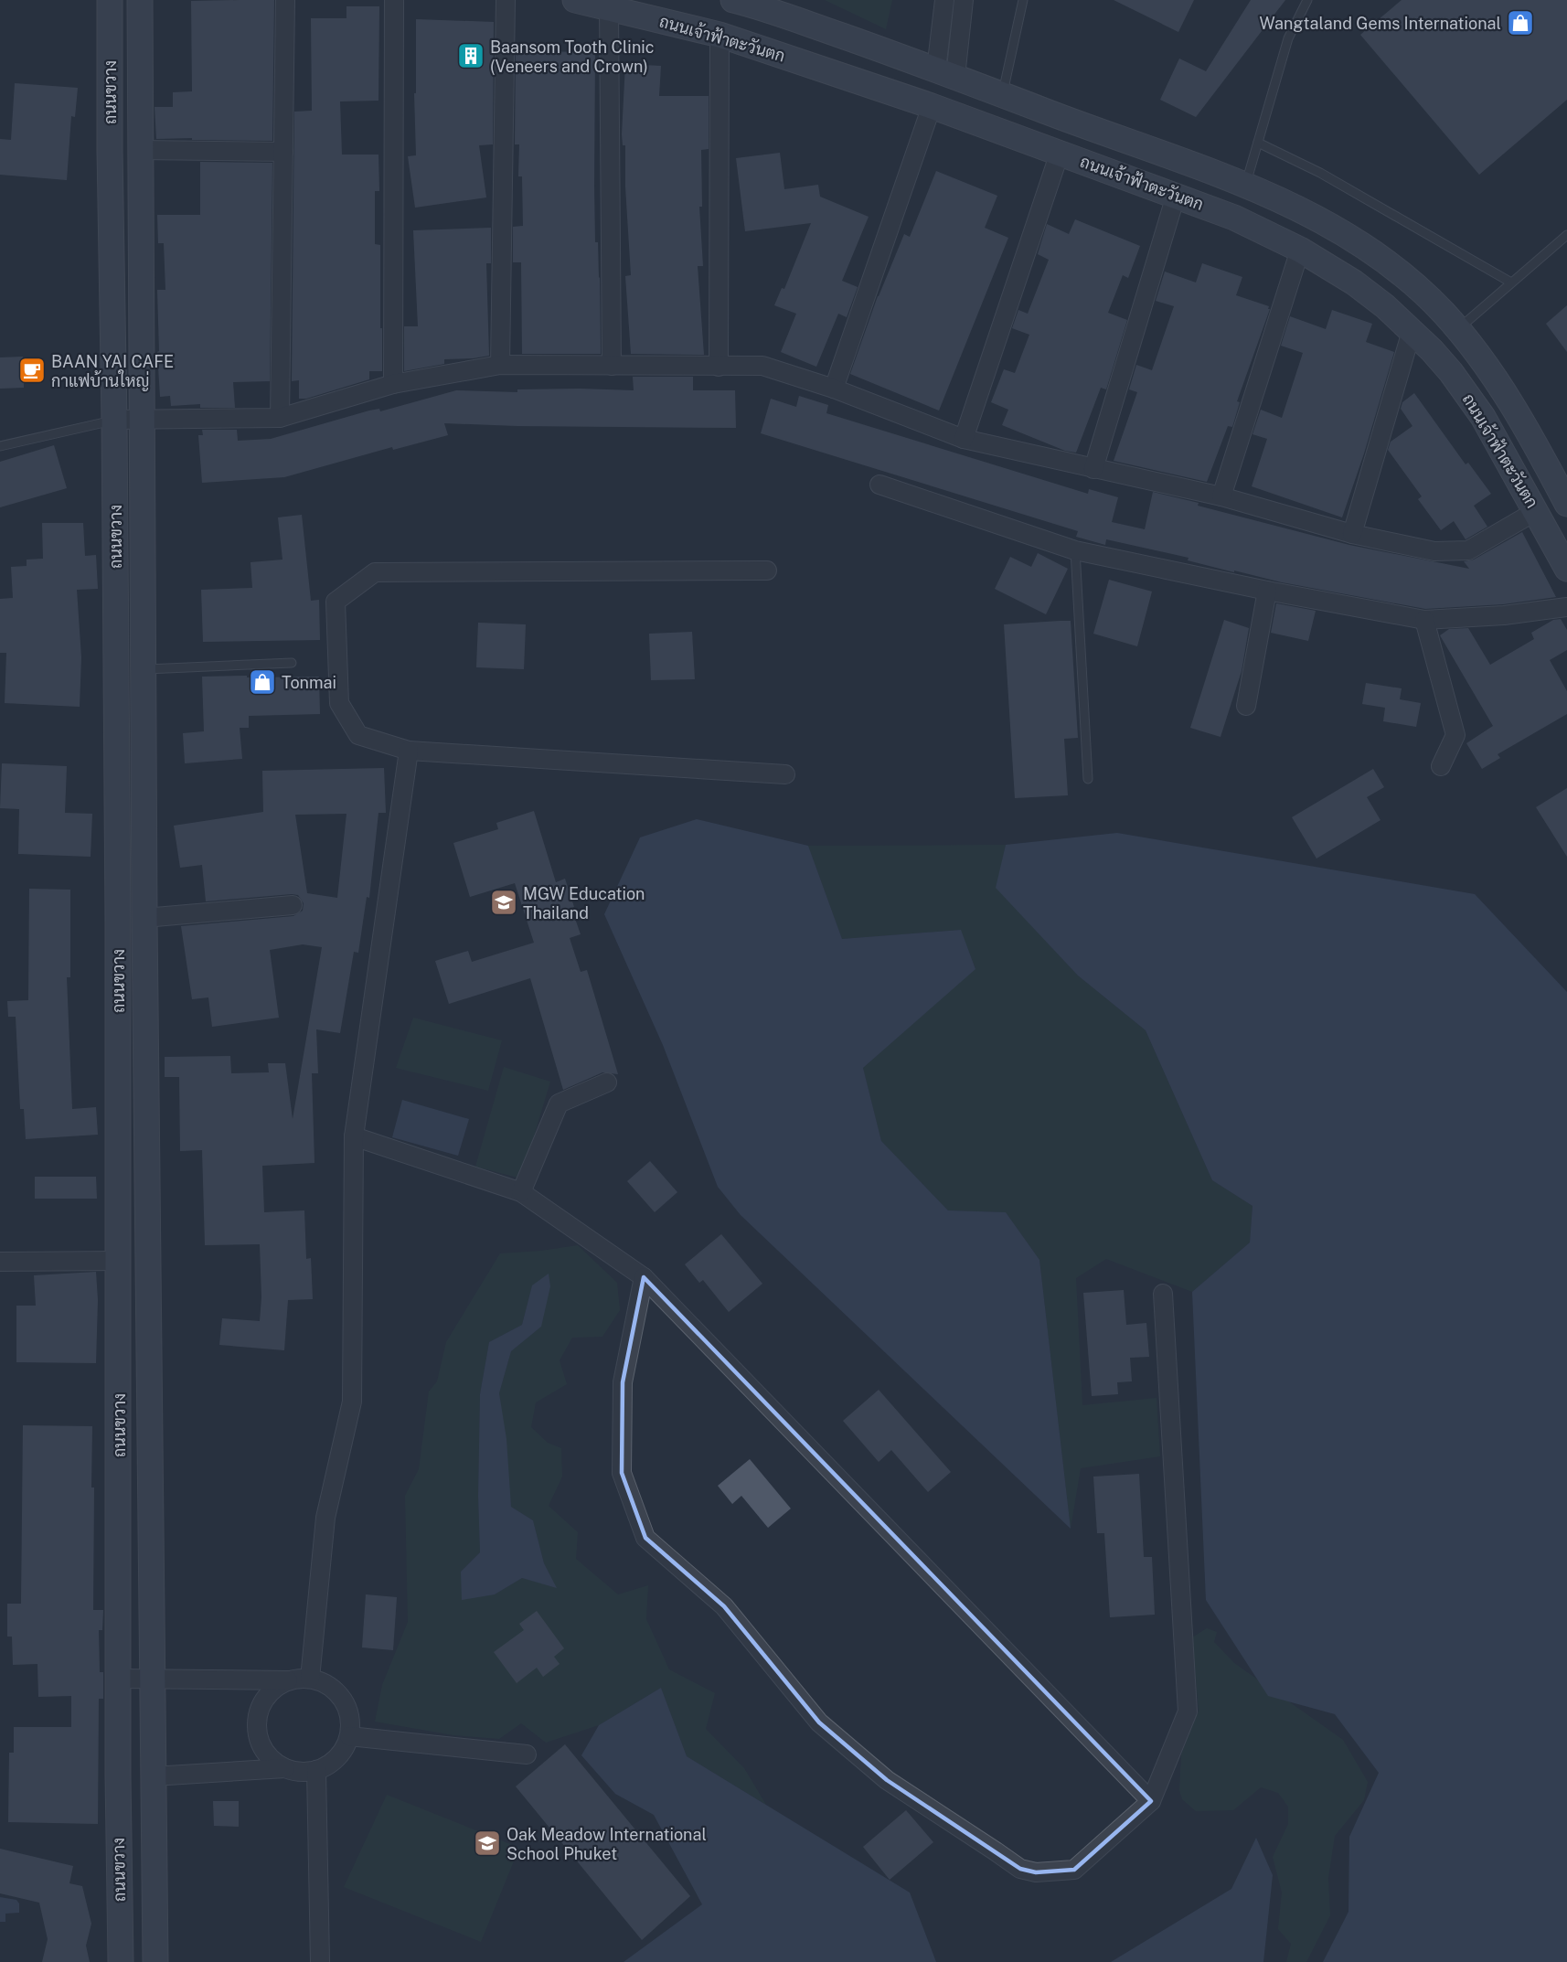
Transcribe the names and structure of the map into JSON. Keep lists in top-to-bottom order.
{
  "streets": {
    "main road": ["ถนนเจ้าฟ้าตะวันตก", "ถนนขวาง"]
  },
  "places": {
    "shop": ["Wangtaland Gems International", "Tonmai"],
    "building": ["Baansom Tooth Clinic (Veneers and Crown)"],
    "cafe": ["BAAN YAI CAFE กาแฟบ้านใหญ่"],
    "school or university": ["MGW Education Thailand", "Oak Meadow International School Phuket"]
  }
}
